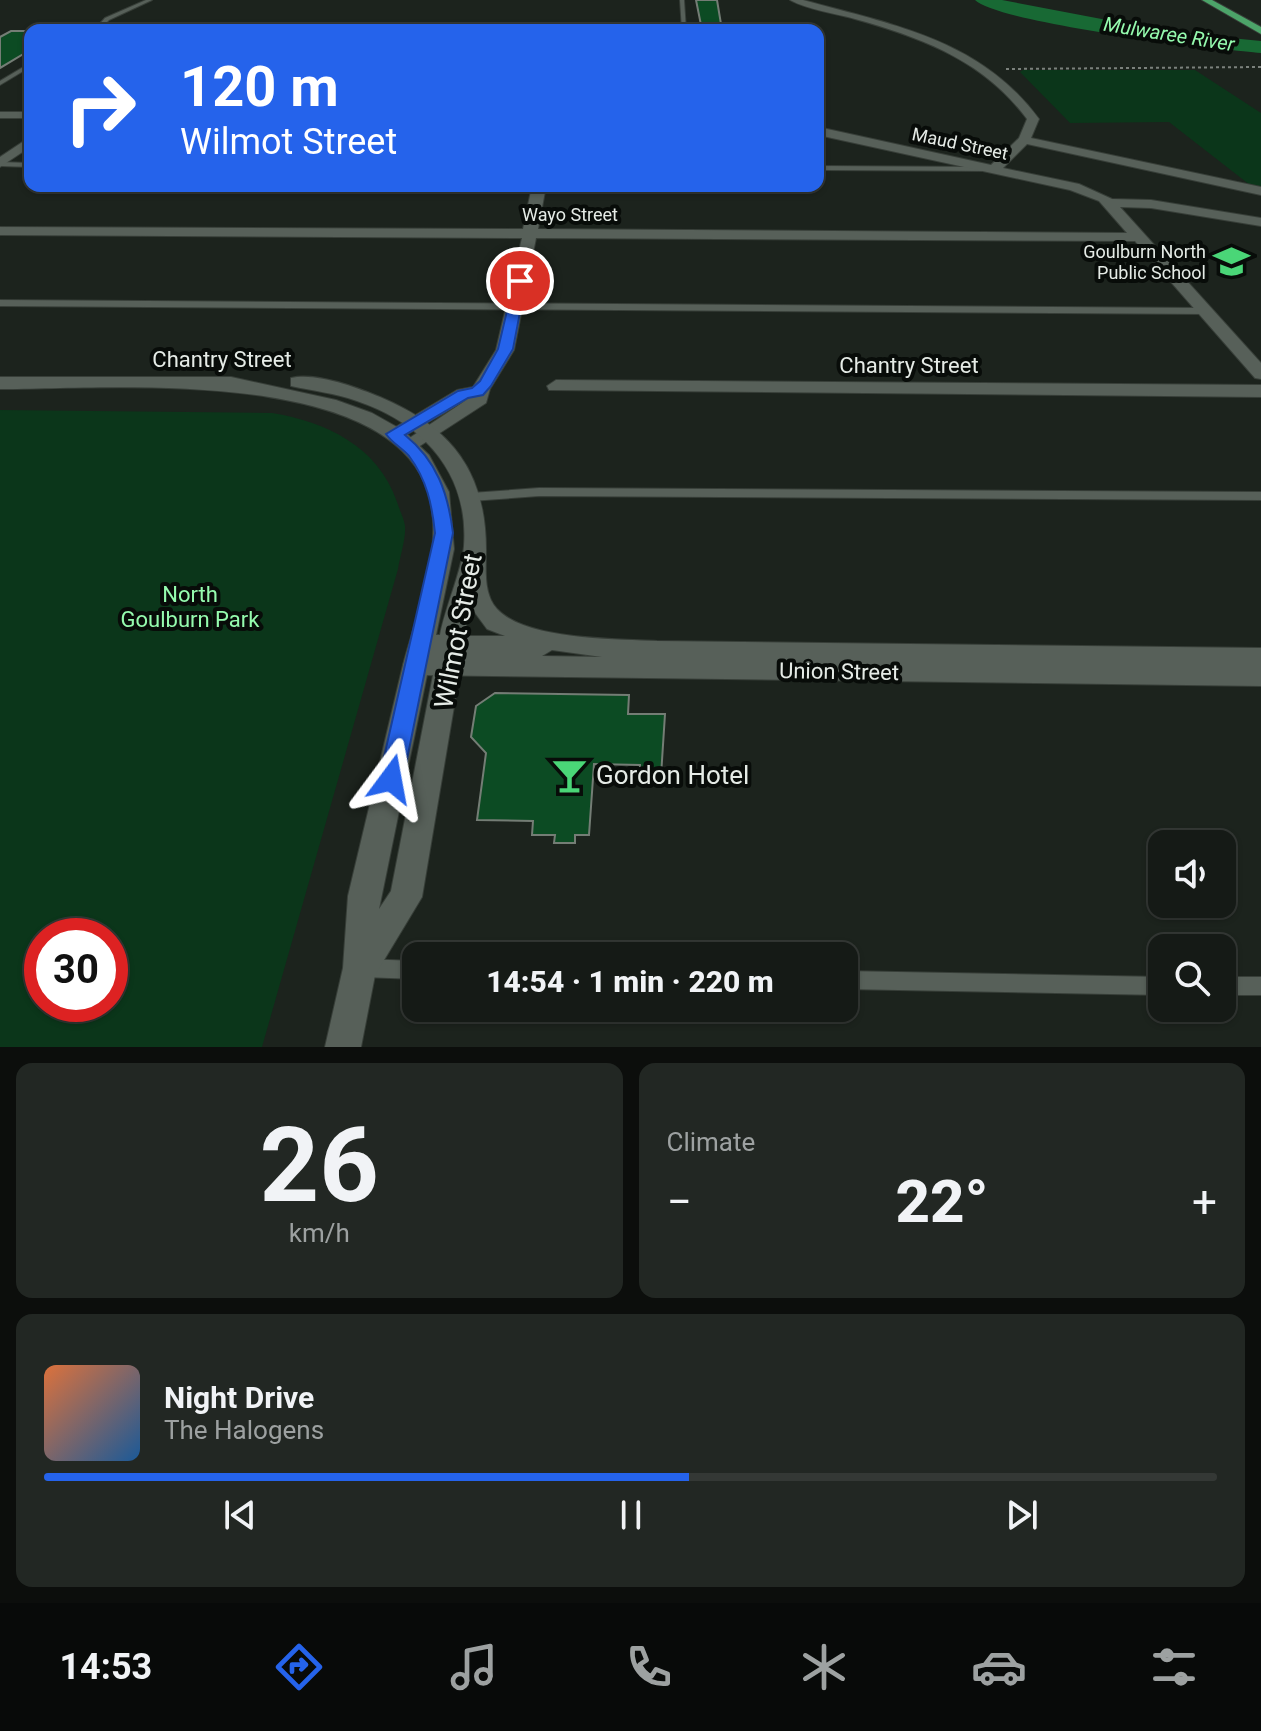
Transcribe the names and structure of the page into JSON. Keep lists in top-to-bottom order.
{
  "streets": {
    "street": [
      "Maud Street",
      "Wayo Street",
      "Chantry Street",
      "Wilmot Street",
      "Union Street"
    ]
  },
  "crossings": [
    ["Chantry Street", "Wilmot Street"],
    ["Wilmot Street", "Union Street"]
  ],
  "water": ["Mulwaree River"],
  "parks": ["North Goulburn Park"],
  "places": {
    "school or university": ["Goulburn North Public School"],
    "bar": ["Gordon Hotel"]
  },
  "page": {
    "turn": ["120 m", "Wilmot Street"],
    "limit": "30",
    "trip": "14:54 · 1 min · 220 m",
    "tile": [
      ["26", "km/h"],
      "Climate"
    ],
    "heat": ["−", "22°", "+"],
    "song": ["Night Drive", "The Halogens"],
    "tabs": "14:53"
  }
}
